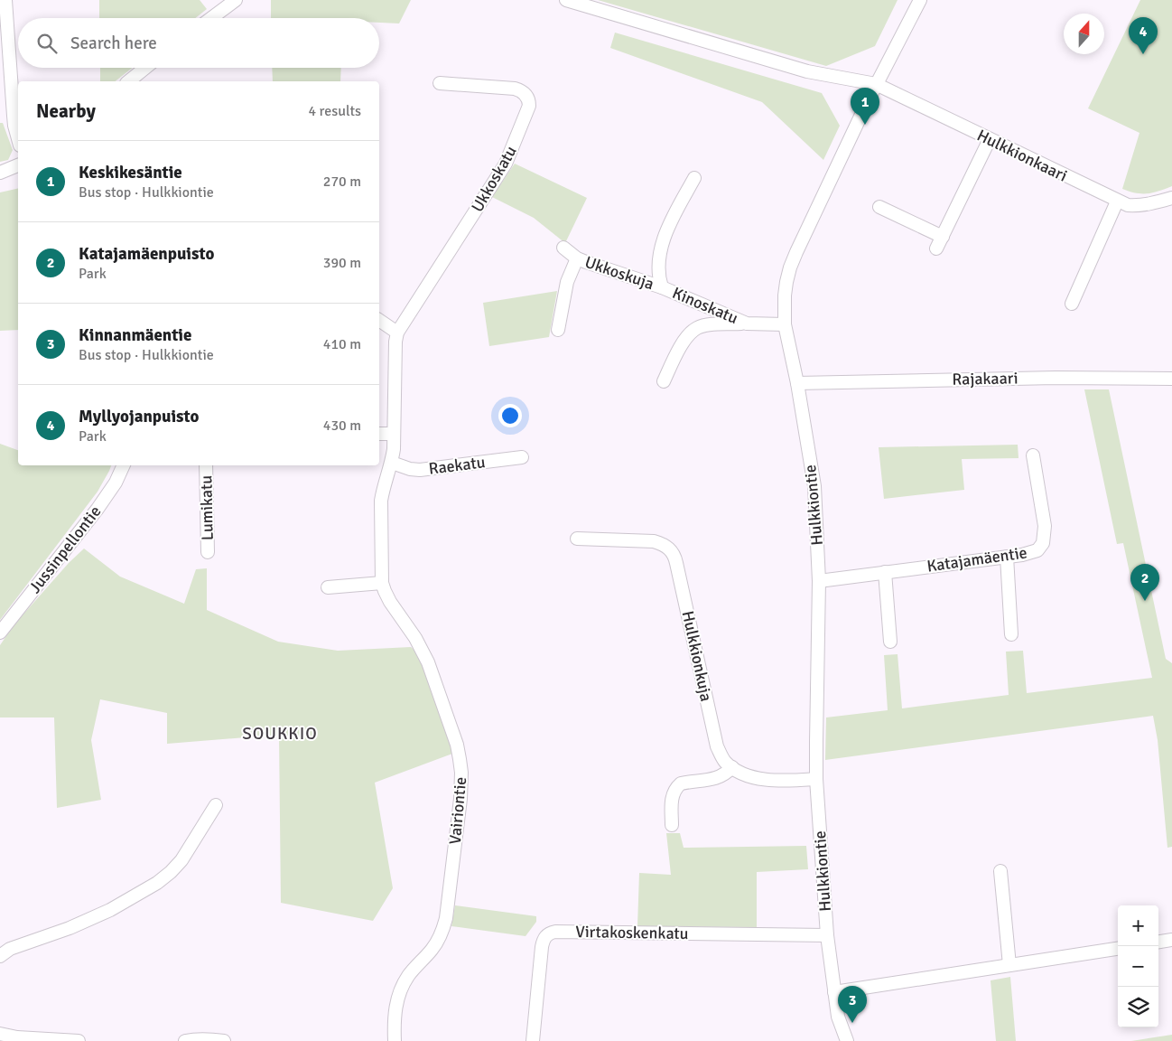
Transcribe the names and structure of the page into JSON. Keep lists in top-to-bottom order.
{
  "streets": {
    "street": [
      "Hulkkionkaari",
      "Ukkoskatu",
      "Ukkoskuja",
      "Kinoskatu",
      "Rajakaari",
      "Raekatu",
      "Hulkkiontie",
      "Lumikatu",
      "Jussinpellontie",
      "Katajamäentie",
      "Hulkkionkuja",
      "Vairiontie",
      "Virtakoskenkatu"
    ]
  },
  "crossings": [
    ["Hulkkionkaari", "Hulkkiontie"],
    ["Ukkoskuja", "Kinoskatu"],
    ["Kinoskatu", "Hulkkiontie"],
    ["Rajakaari", "Hulkkiontie"],
    ["Hulkkiontie", "Katajamäentie"],
    ["Hulkkiontie", "Hulkkionkuja"],
    ["Hulkkiontie", "Virtakoskenkatu"]
  ],
  "districts": ["SOUKKIO"],
  "north": "top",
  "page": {
    "pins": [
      "4",
      "1",
      "2",
      "3"
    ],
    "search": "Search here",
    "heading": ["Nearby", "4 results"],
    "list": [
      {
        "mark": "1",
        "name": "Keskikesäntie",
        "note": "Bus stop · Hulkkiontie",
        "value": "270 m"
      },
      {
        "mark": "2",
        "name": "Katajamäenpuisto",
        "note": "Park",
        "value": "390 m"
      },
      {
        "mark": "3",
        "name": "Kinnanmäentie",
        "note": "Bus stop · Hulkkiontie",
        "value": "410 m"
      },
      {
        "mark": "4",
        "name": "Myllyojanpuisto",
        "note": "Park",
        "value": "430 m"
      }
    ],
    "map_buttons": ["+", "−"]
  }
}
